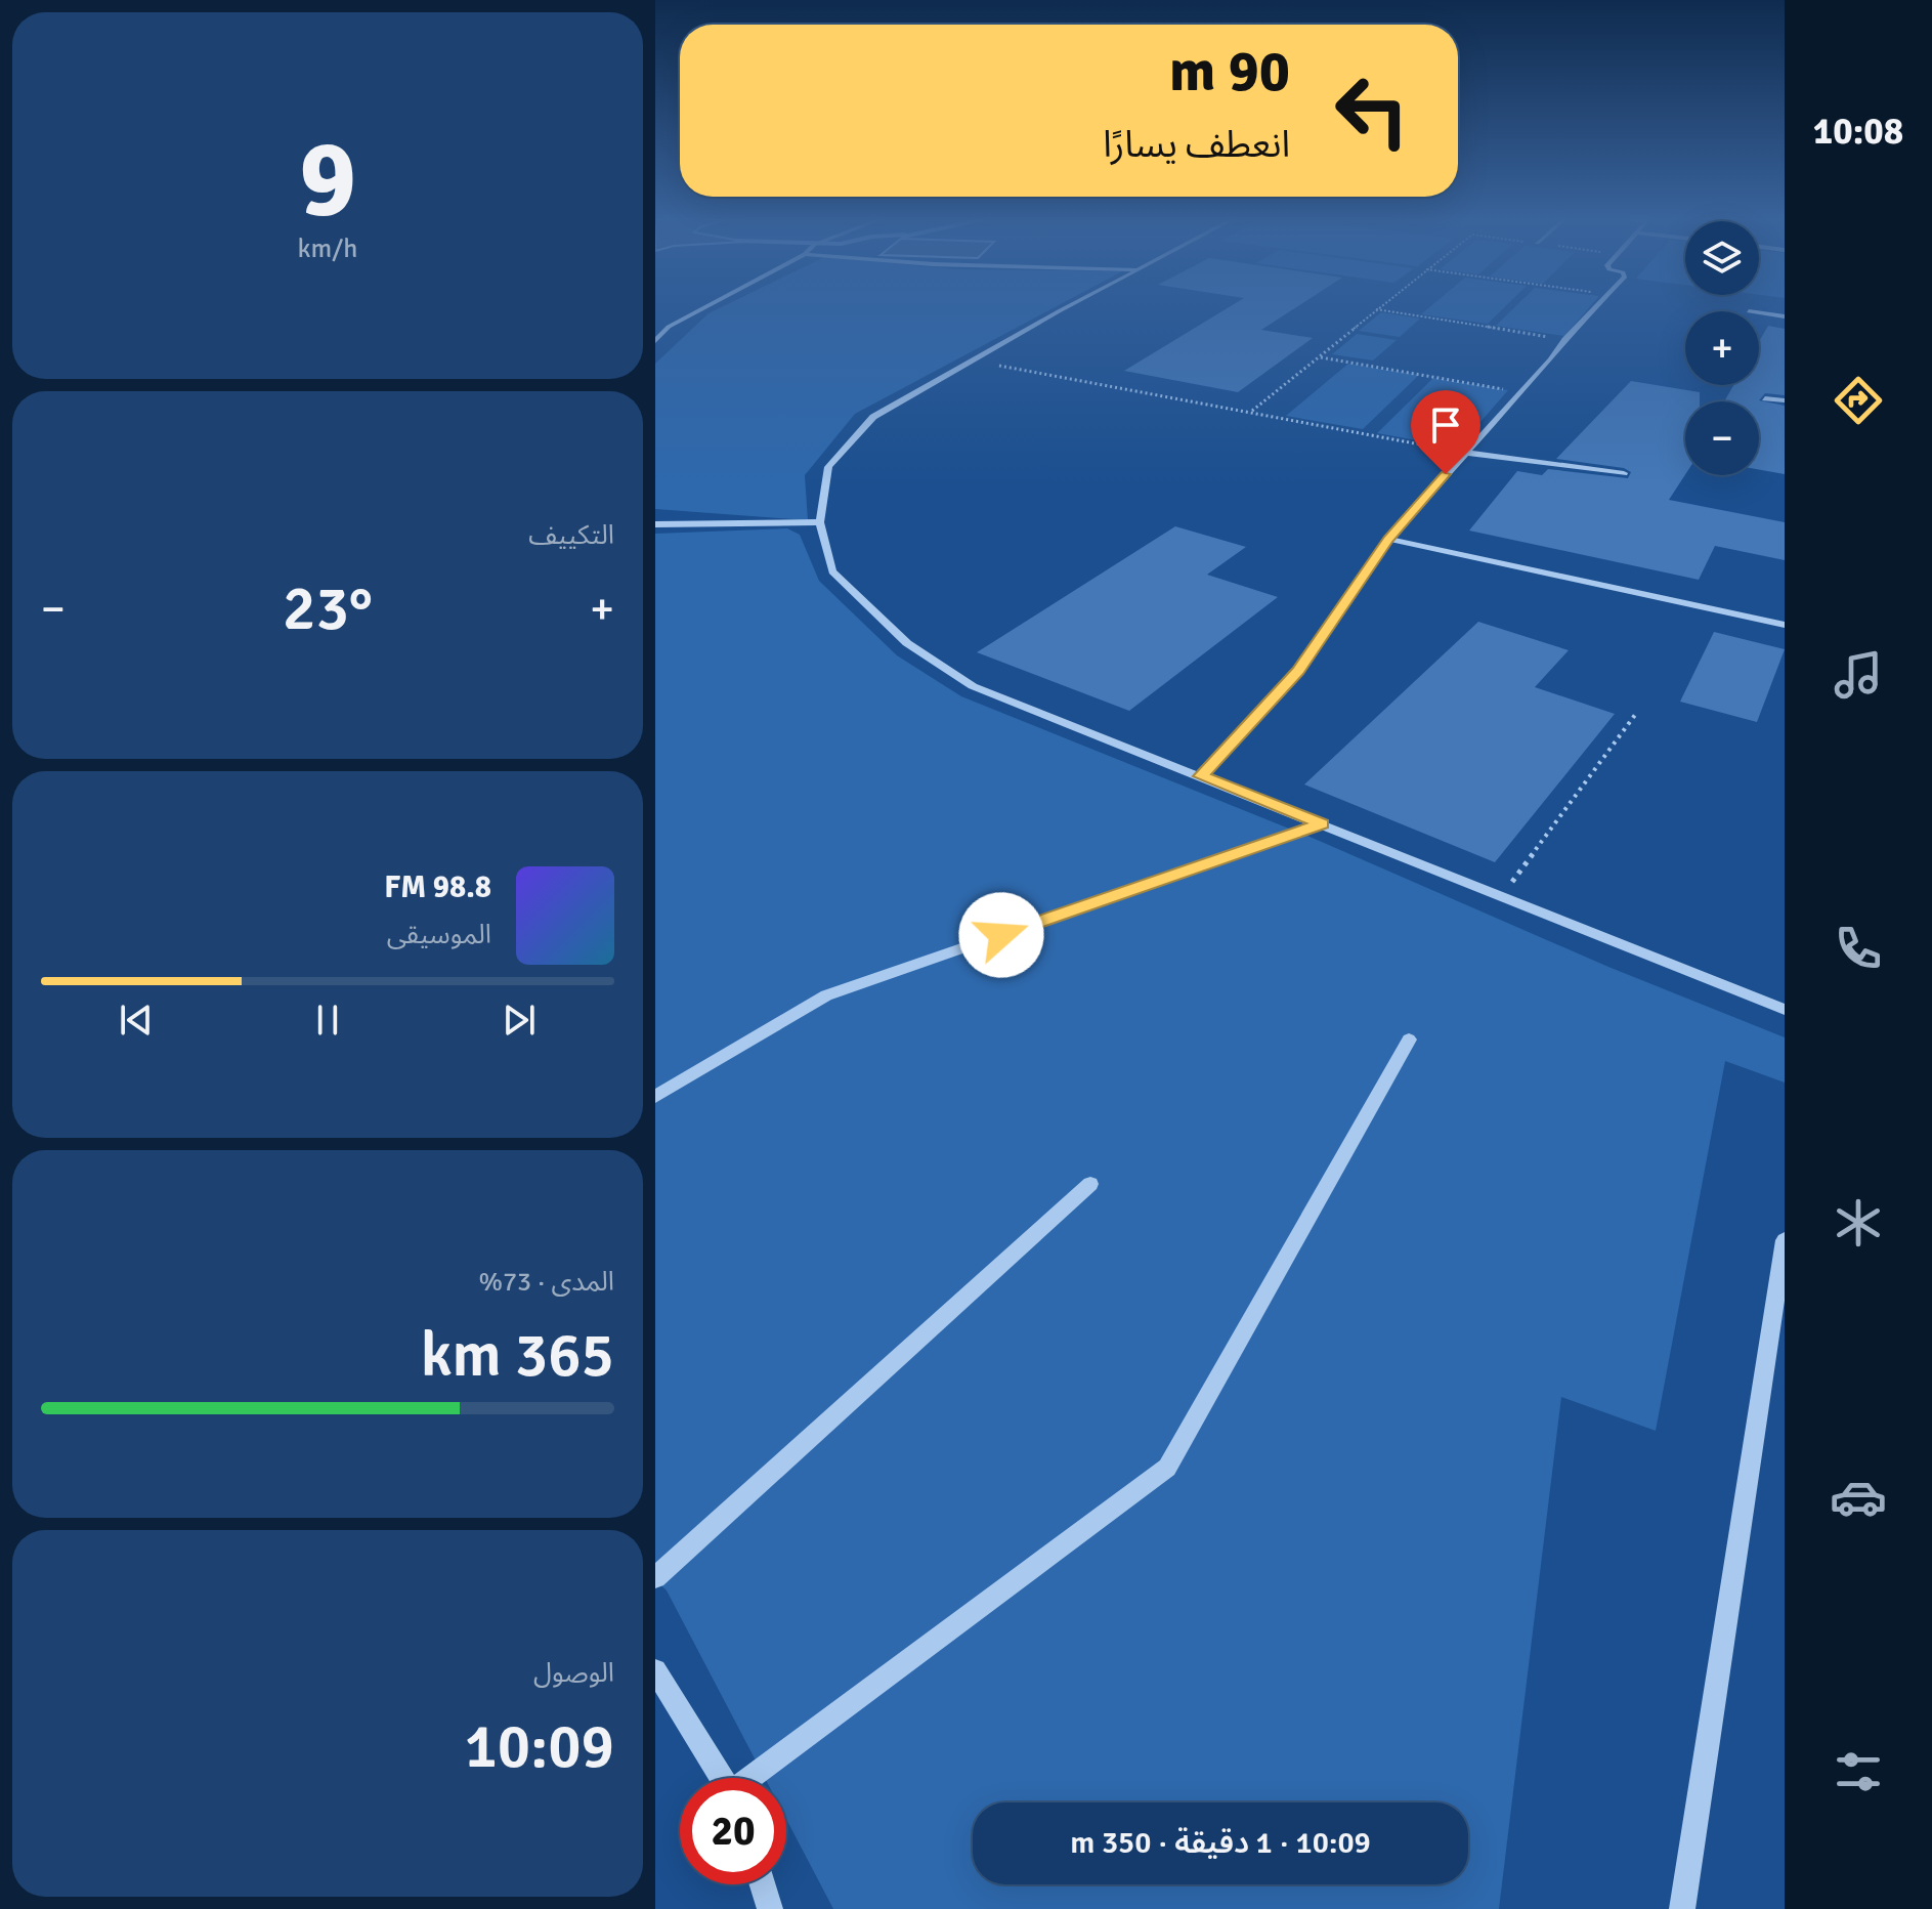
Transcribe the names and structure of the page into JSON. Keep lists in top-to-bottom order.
{
  "page": {
    "tabs": "10:08",
    "tile": [
      ["9", "km/h"],
      "التكييف",
      ["المدى · 73%", "365 km"],
      ["الوصول", "10:09"]
    ],
    "turn": ["90 m", "انعطف يسارًا"],
    "map_buttons": ["+", "−"],
    "heat": ["−", "23°", "+"],
    "song": ["98.8 FM", "الموسيقى"],
    "limit": "20",
    "trip": "10:09 · 1 دقيقة · 350 m"
  }
}
